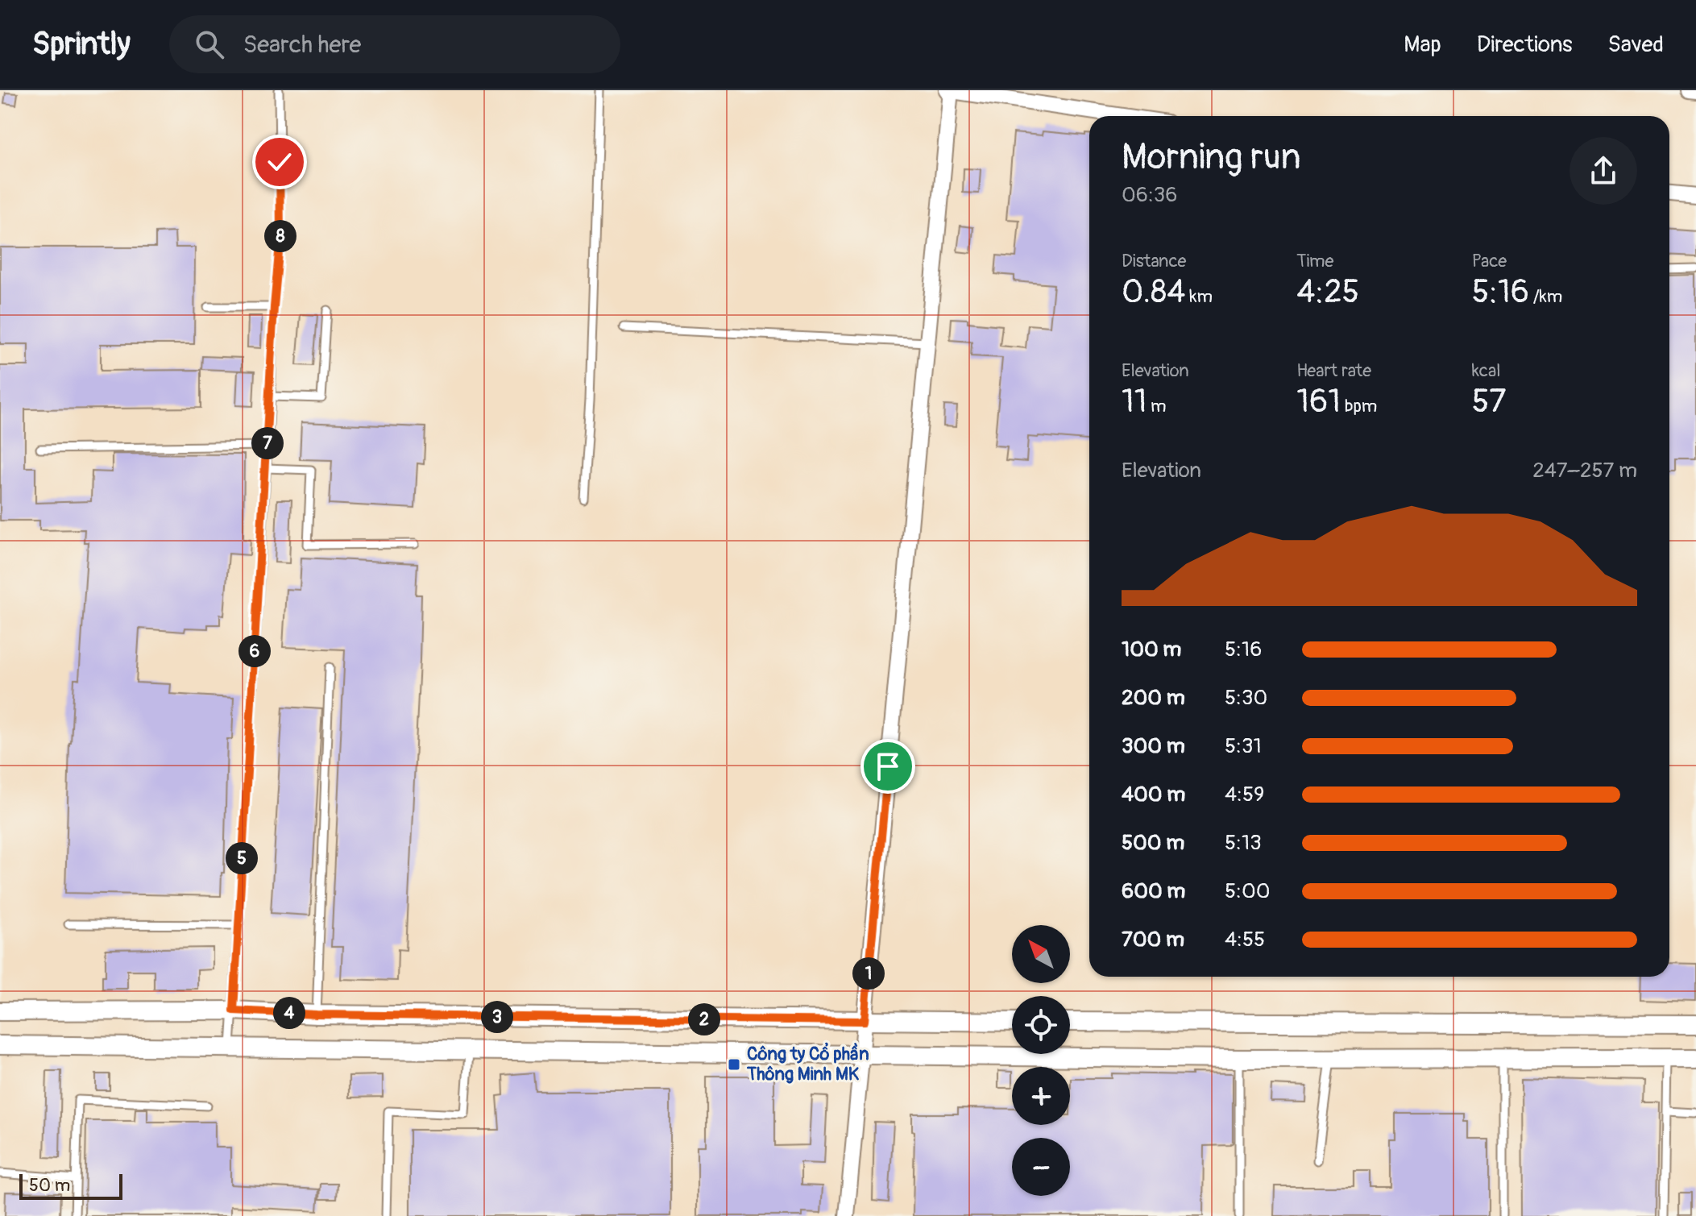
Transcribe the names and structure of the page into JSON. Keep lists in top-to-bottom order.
{
  "places": {
    "transit": ["Công ty Cổ phần Thông Minh MK"]
  },
  "scale_bar": "50 m",
  "north": "top left",
  "page": {
    "header": "Sprintly",
    "search": "Search here",
    "nav": ["Map", "Directions", "Saved"],
    "heading": ["Morning run", "06:36"],
    "pins": [
      "8",
      "7",
      "6",
      "5",
      "1",
      "4",
      "3",
      "2"
    ],
    "stats": [
      ["Distance", "0.84 km"],
      ["Time", "4:25"],
      ["Pace", "5:16 /km"],
      ["Elevation", "11 m"],
      ["Heart rate", "161 bpm"],
      ["kcal", "57"]
    ],
    "chart": ["Elevation", "247–257 m"],
    "list": [
      {
        "name": "100 m",
        "note": "5:16"
      },
      {
        "name": "200 m",
        "note": "5:30"
      },
      {
        "name": "300 m",
        "note": "5:31"
      },
      {
        "name": "400 m",
        "note": "4:59"
      },
      {
        "name": "500 m",
        "note": "5:13"
      },
      {
        "name": "600 m",
        "note": "5:00"
      },
      {
        "name": "700 m",
        "note": "4:55"
      }
    ],
    "map_buttons": ["+", "−"],
    "scale": "50 m"
  }
}
